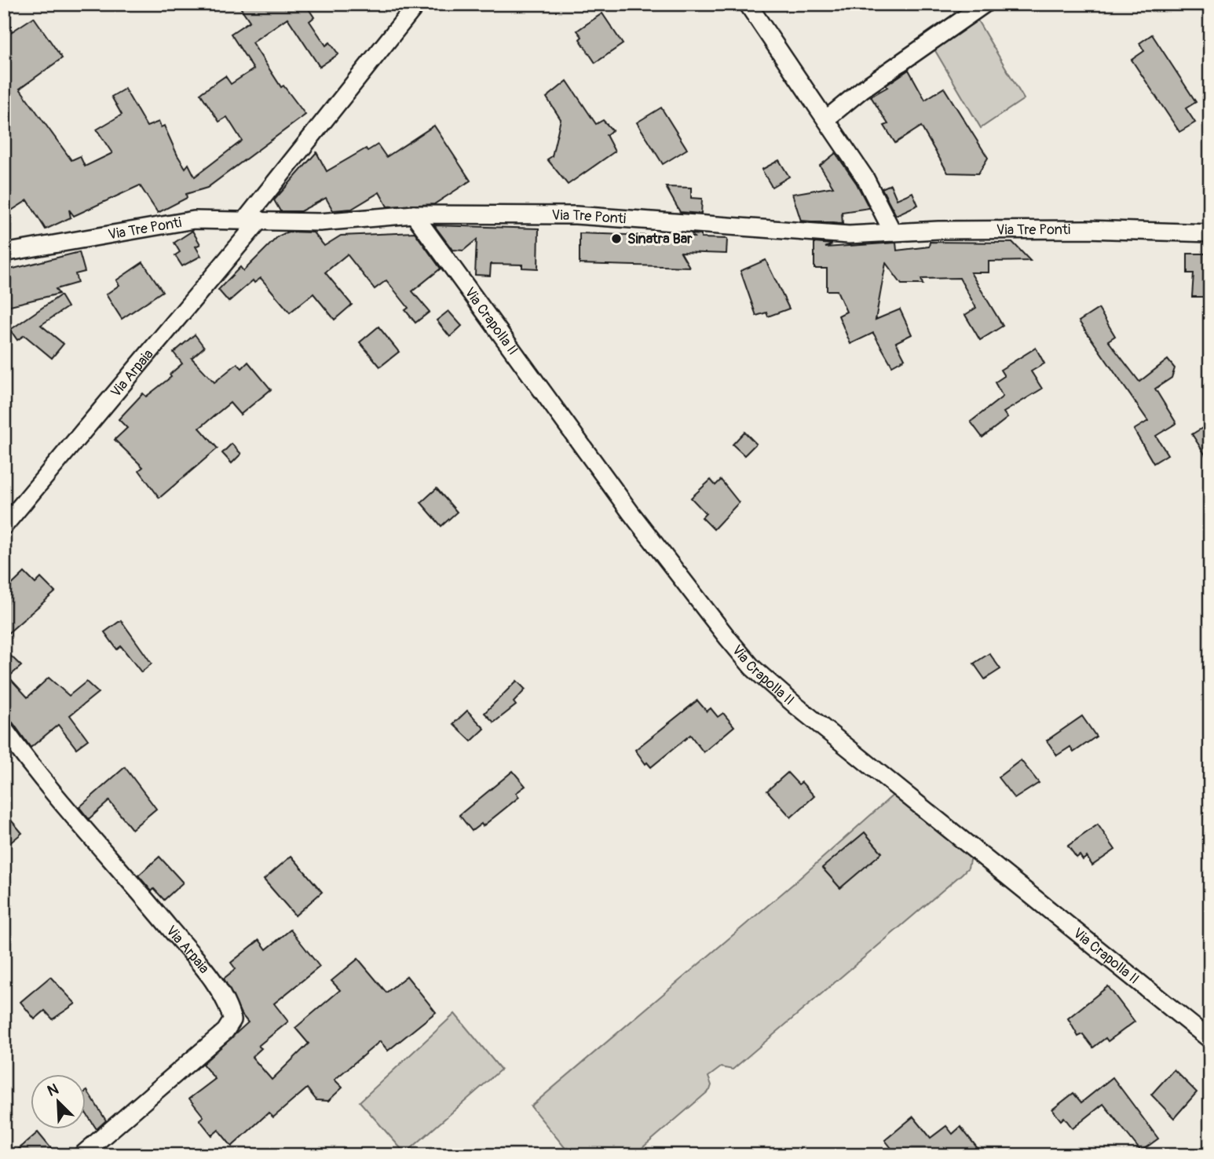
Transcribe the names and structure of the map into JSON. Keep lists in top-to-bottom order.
{
  "streets": {
    "street": ["Via Tre Ponti", "Via Crapolla II", "Via Arpaia"]
  },
  "crossings": [
    ["Via Tre Ponti", "Via Crapolla II"],
    ["Via Tre Ponti", "Via Arpaia"]
  ],
  "places": ["Sinatra Bar"],
  "north": "top left"
}
